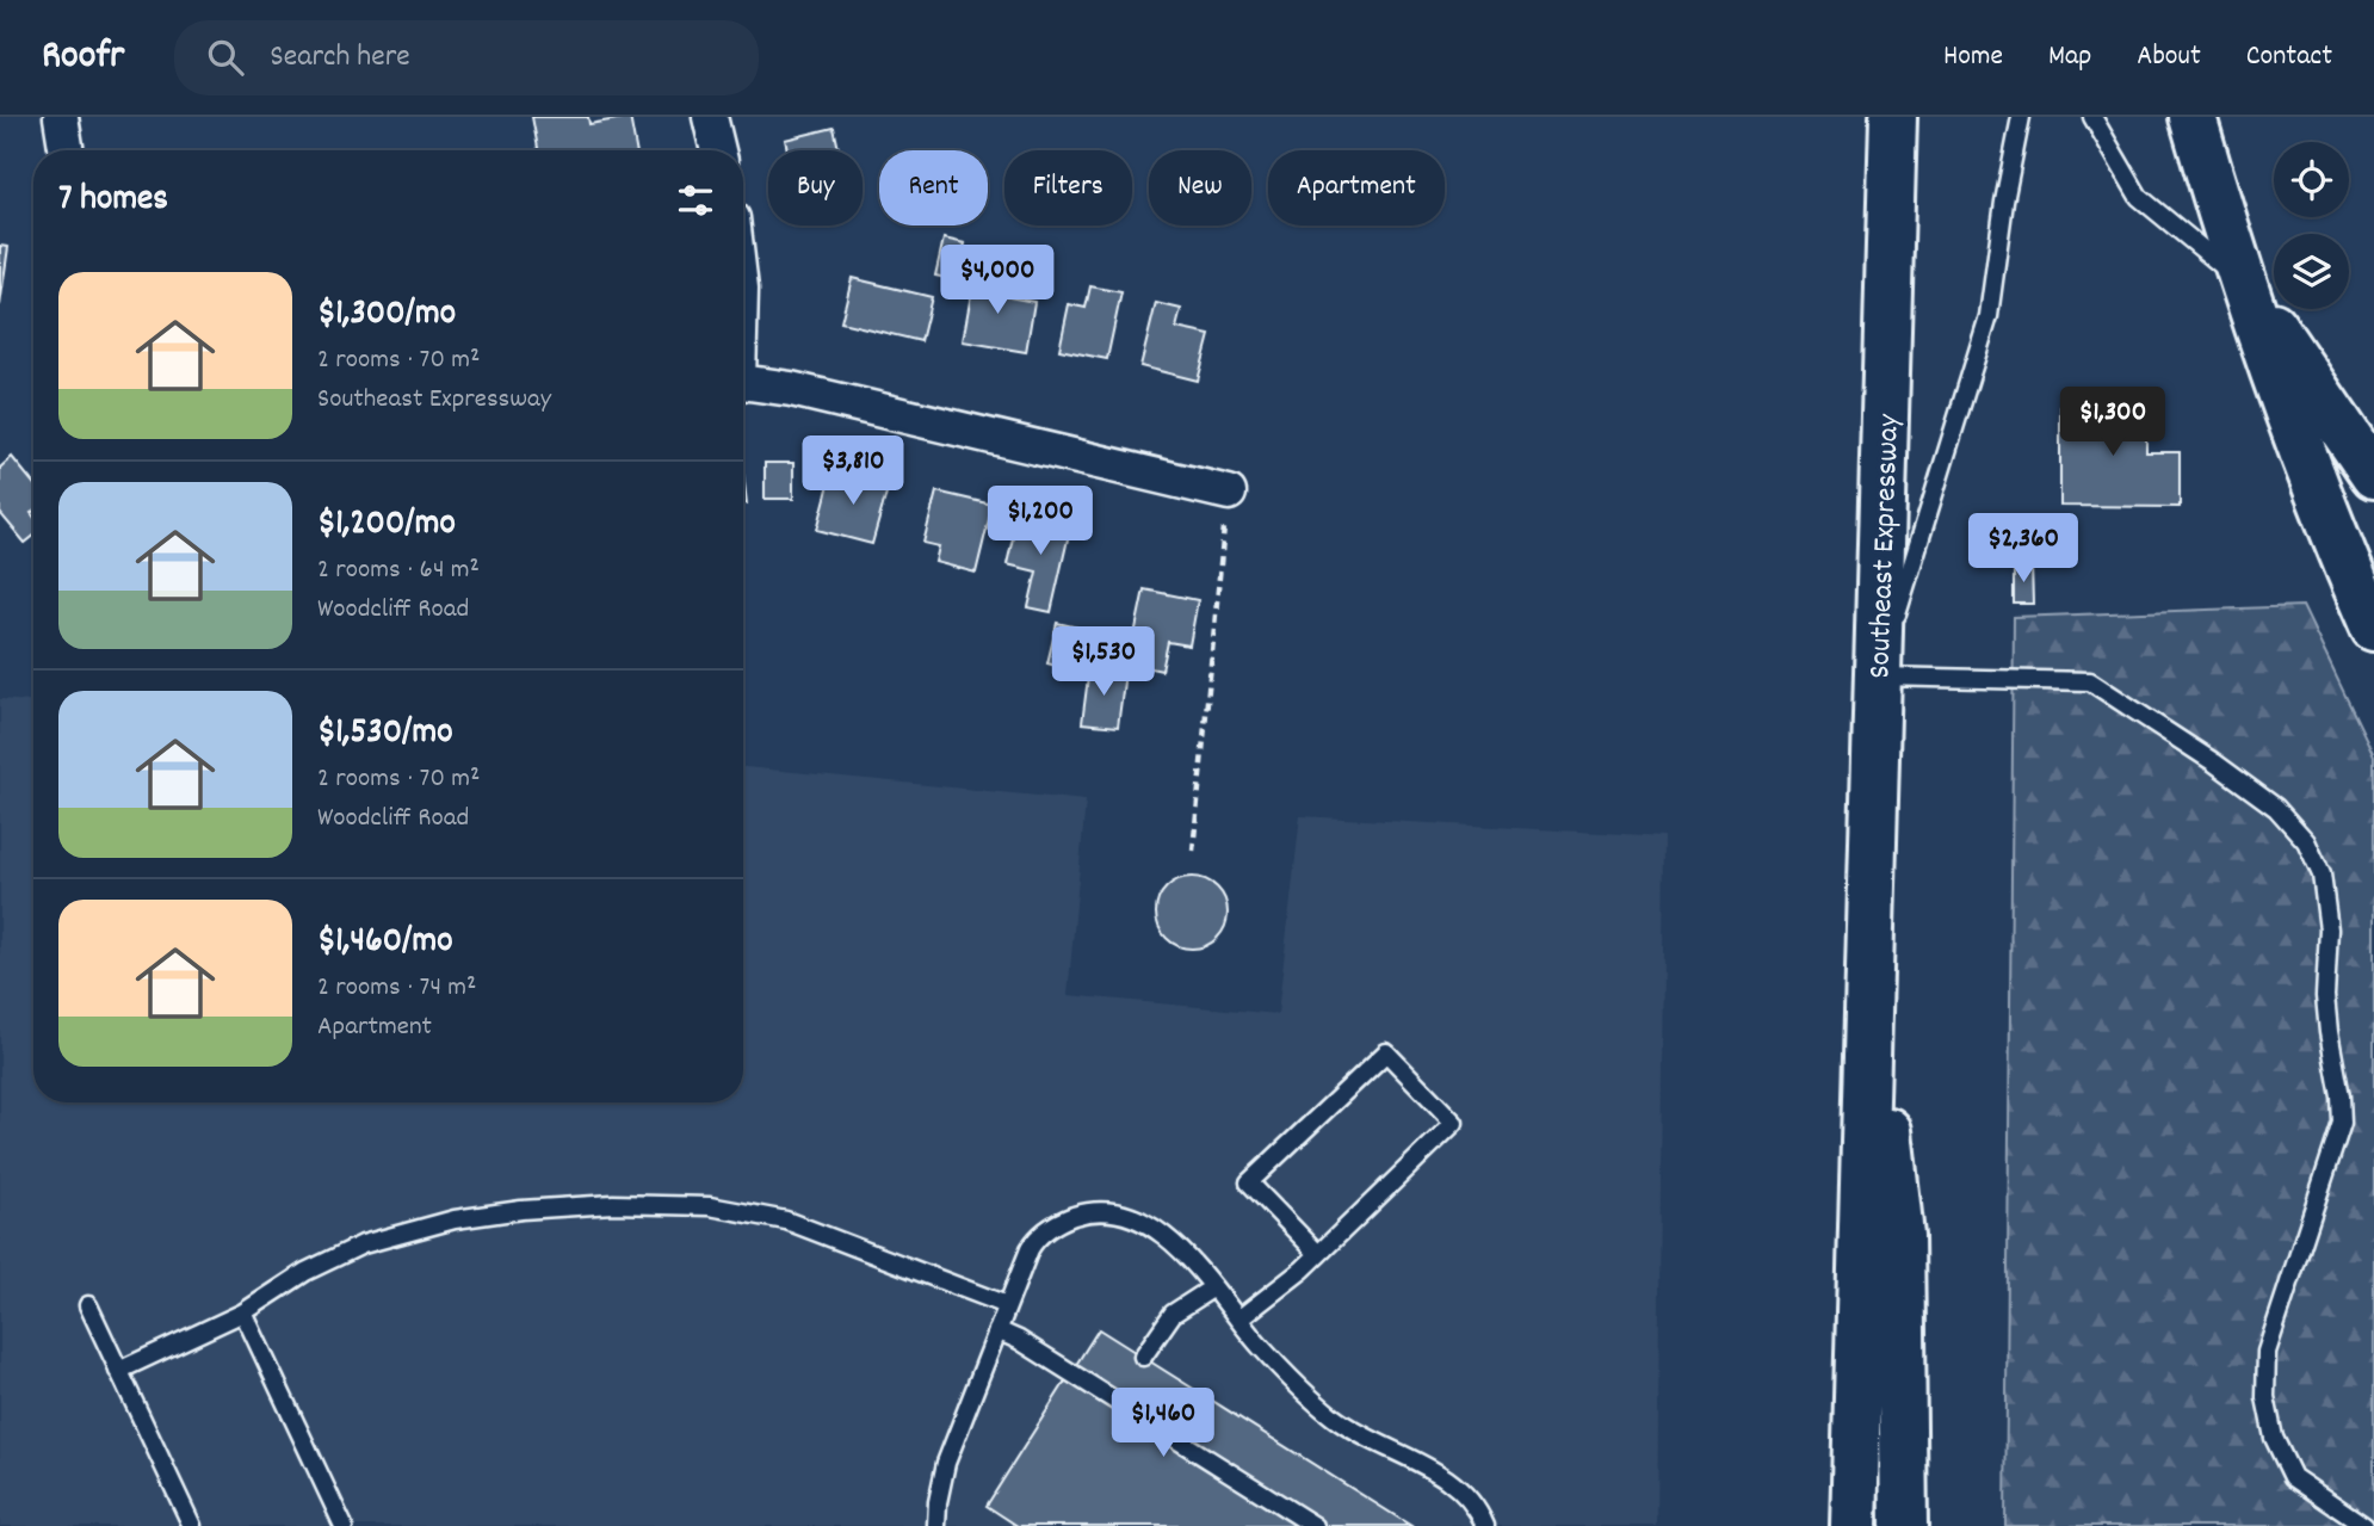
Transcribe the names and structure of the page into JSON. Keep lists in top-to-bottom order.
{
  "streets": {
    "highway": ["Southeast Expressway"]
  },
  "page": {
    "header": "Roofr",
    "search": "Search here",
    "nav": [
      "Home",
      "Map",
      "About",
      "Contact"
    ],
    "chip": [
      "Buy",
      "Rent",
      "Filters",
      "New",
      "Apartment"
    ],
    "heading": "7 homes",
    "price": [
      "$4,000",
      "$1,300",
      "$3,810",
      "$1,200",
      "$2,360",
      "$1,530",
      "$1,460"
    ],
    "list": [
      {
        "name": "$1,300/mo",
        "note": "2 rooms · 70 m² · Southeast Expressway"
      },
      {
        "name": "$1,200/mo",
        "note": "2 rooms · 64 m² · Woodcliff Road"
      },
      {
        "name": "$1,530/mo",
        "note": "2 rooms · 70 m² · Woodcliff Road"
      },
      {
        "name": "$1,460/mo",
        "note": "2 rooms · 74 m² · Apartment"
      }
    ]
  }
}
